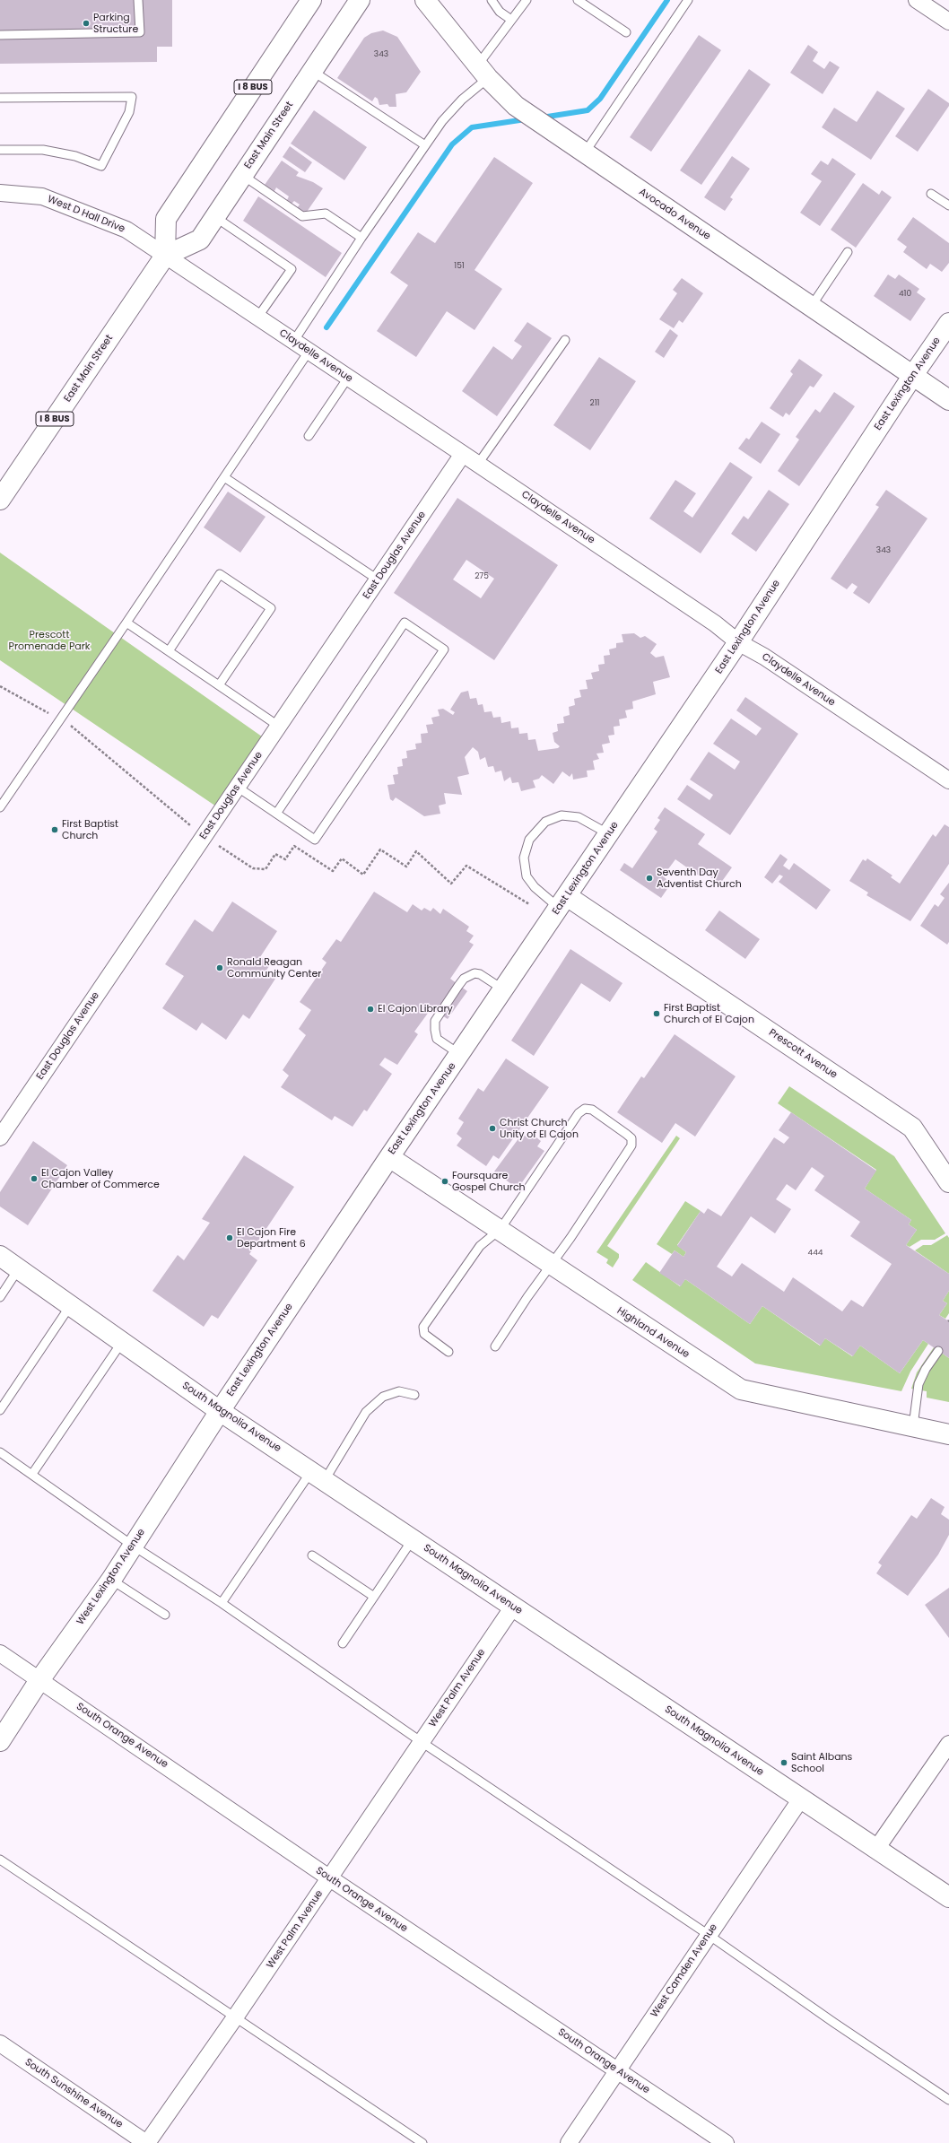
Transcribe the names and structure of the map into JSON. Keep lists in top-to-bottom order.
{
  "streets": {
    "street": [
      "I 8 BUS",
      "East Main Street",
      "West D Hall Drive",
      "Avocado Avenue",
      "Claydelle Avenue",
      "East Lexington Avenue",
      "East Douglas Avenue",
      "Prescott Avenue",
      "Highland Avenue",
      "South Magnolia Avenue",
      "West Lexington Avenue",
      "West Palm Avenue",
      "South Orange Avenue",
      "West Camden Avenue",
      "South Sunshine Avenue"
    ]
  },
  "crossings": [
    ["I 8 BUS", "East Main Street"],
    ["I 8 BUS", "West D Hall Drive"],
    ["I 8 BUS", "Claydelle Avenue"],
    ["East Main Street", "West D Hall Drive"],
    ["East Main Street", "Claydelle Avenue"],
    ["West D Hall Drive", "Claydelle Avenue"],
    ["Avocado Avenue", "East Lexington Avenue"],
    ["Claydelle Avenue", "East Lexington Avenue"],
    ["Claydelle Avenue", "East Douglas Avenue"],
    ["East Lexington Avenue", "Prescott Avenue"],
    ["East Lexington Avenue", "Highland Avenue"],
    ["East Lexington Avenue", "South Magnolia Avenue"],
    ["East Lexington Avenue", "West Lexington Avenue"],
    ["South Magnolia Avenue", "West Lexington Avenue"],
    ["South Magnolia Avenue", "West Palm Avenue"],
    ["South Magnolia Avenue", "West Camden Avenue"],
    ["West Lexington Avenue", "South Orange Avenue"],
    ["West Palm Avenue", "South Orange Avenue"],
    ["West Palm Avenue", "South Sunshine Avenue"],
    ["South Orange Avenue", "West Camden Avenue"]
  ],
  "parks": ["Prescott Promenade Park"],
  "places": [
    "Parking Structure",
    "First Baptist Church",
    "Seventh Day Adventist Church",
    "Ronald Reagan Community Center",
    "El Cajon Library",
    "First Baptist Church of El Cajon",
    "Christ Church Unity of El Cajon",
    "El Cajon Valley Chamber of Commerce",
    "Foursquare Gospel Church",
    "El Cajon Fire Department 6",
    "Saint Albans School"
  ],
  "house_numbers": [
    "343",
    "151",
    "410",
    "211",
    "343",
    "275",
    "444"
  ]
}
